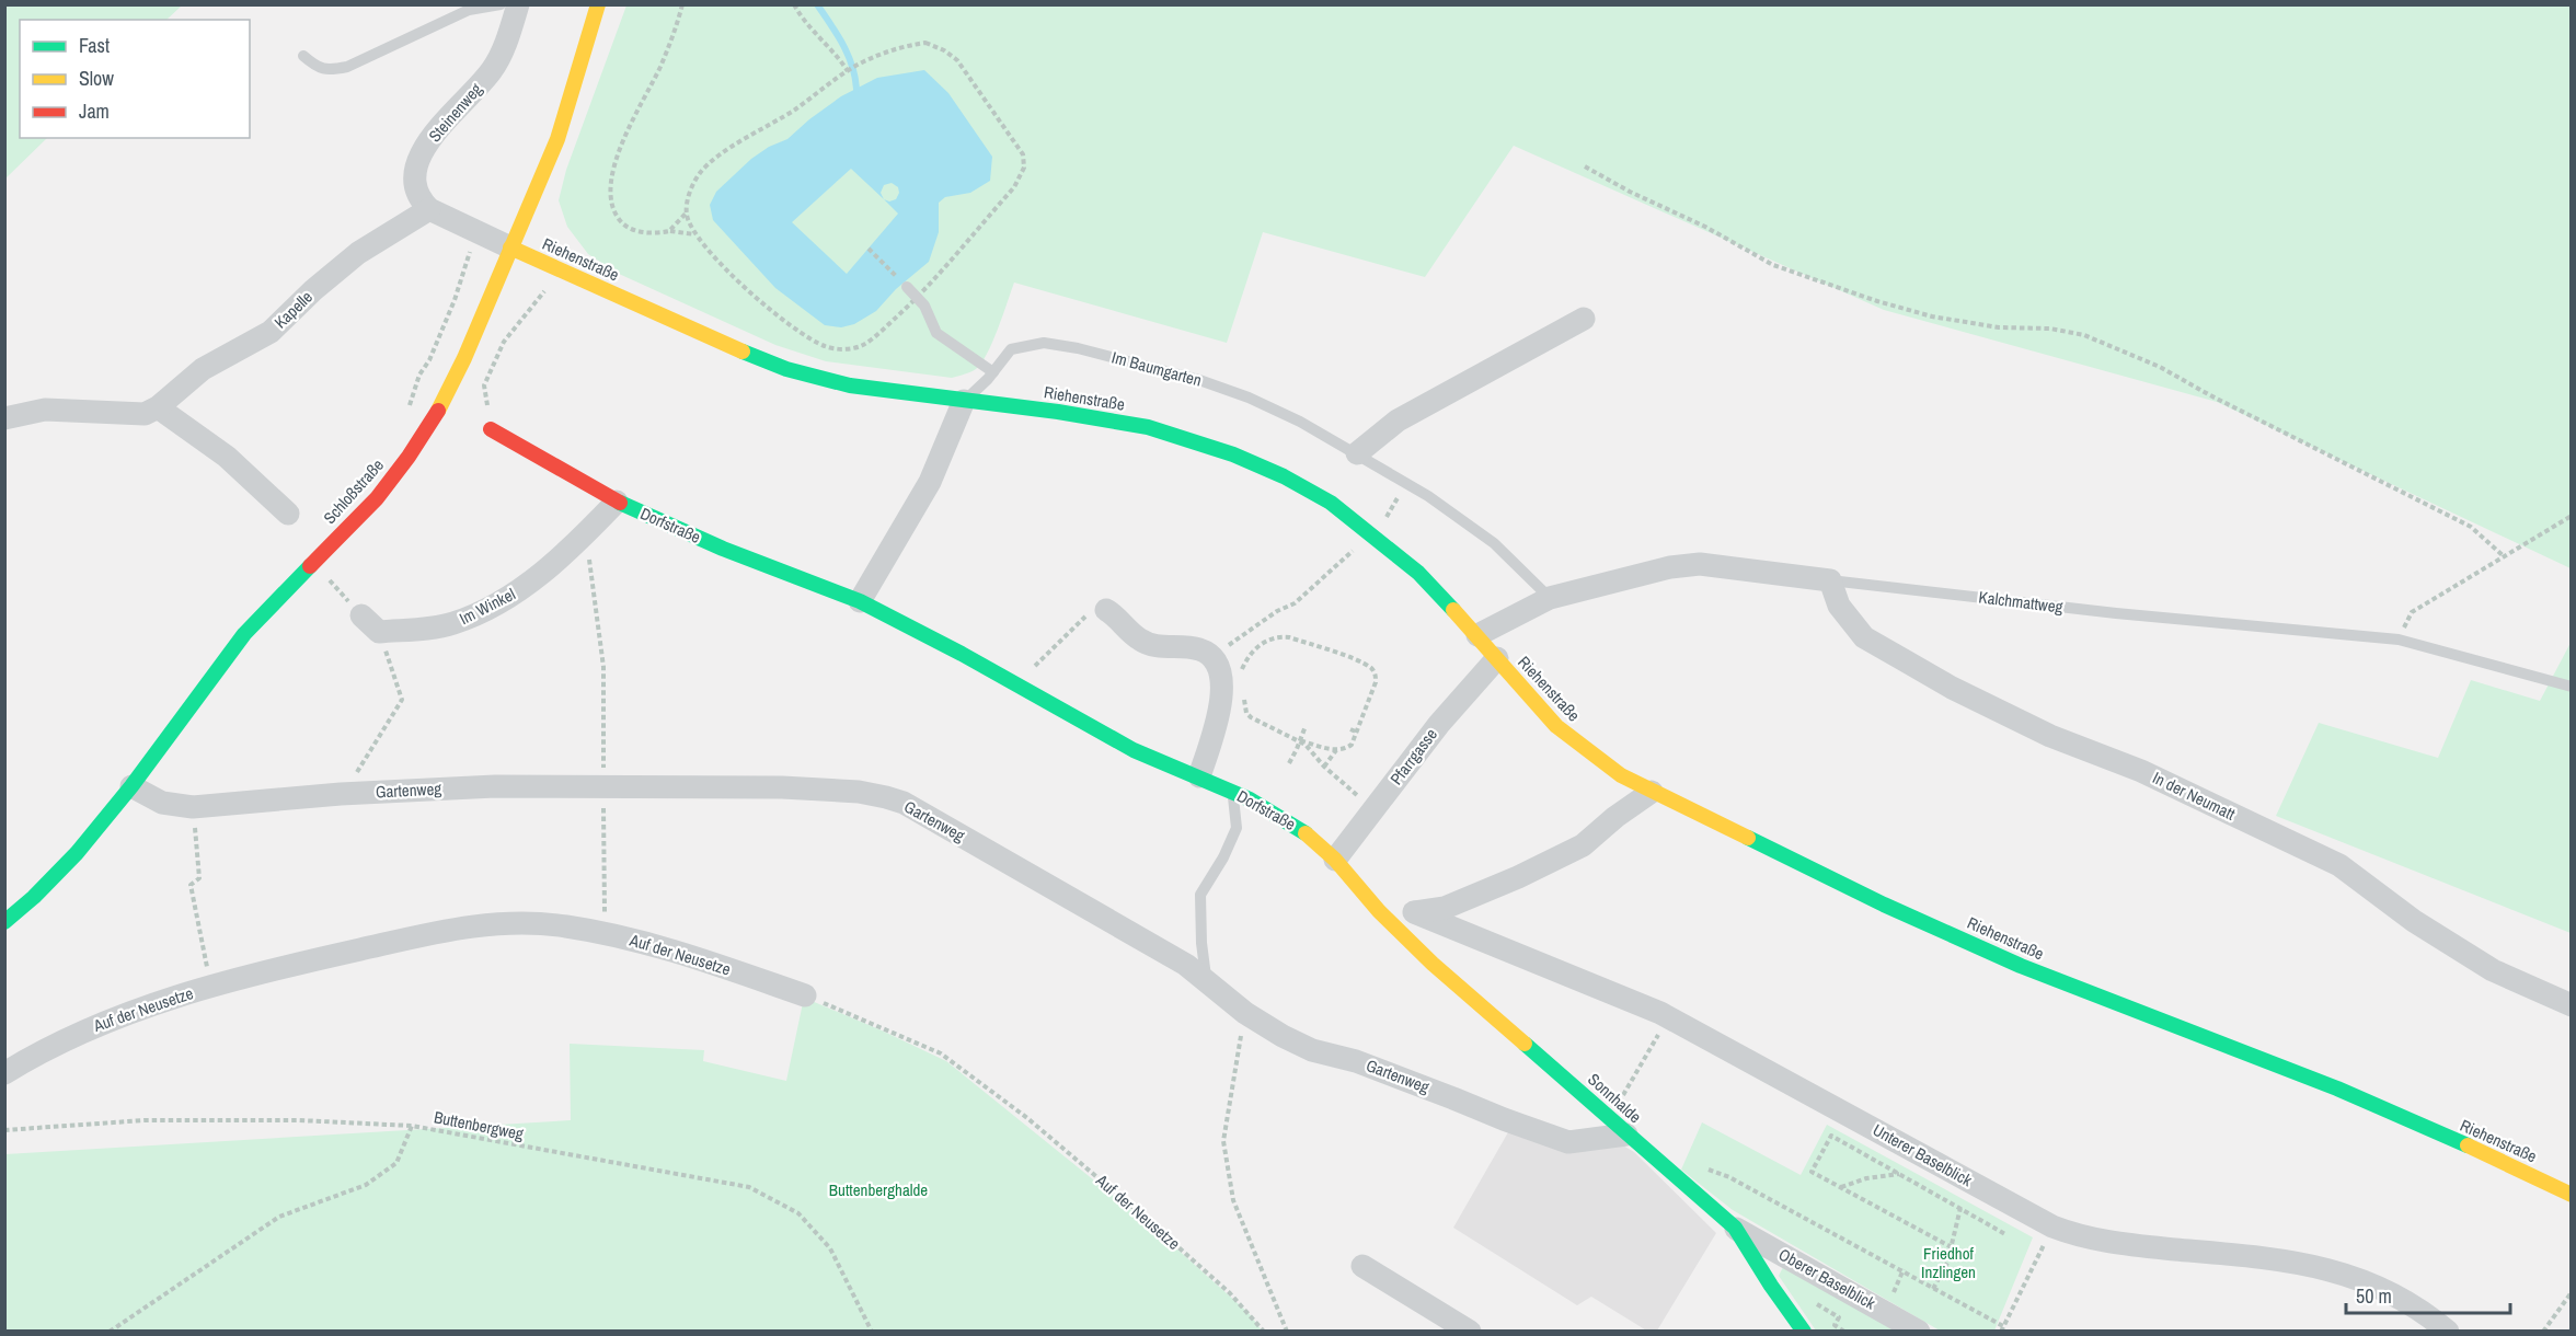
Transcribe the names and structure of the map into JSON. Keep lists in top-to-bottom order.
{
  "streets": {
    "street": [
      "Steinenweg",
      "Riehenstraße",
      "Kapelle",
      "Schloßstraße",
      "Dorfstraße",
      "Kalchmattweg",
      "Im Winkel",
      "Pfarrgasse",
      "Gartenweg",
      "In der Neumatt",
      "Auf der Neusetze",
      "Sonnhalde",
      "Unterer Baselblick",
      "Oberer Baselblick"
    ],
    "lane": ["Im Baumgarten"],
    "path": ["Buttenbergweg"]
  },
  "crossings": [
    ["Steinenweg", "Kapelle"],
    ["Riehenstraße", "Im Baumgarten"],
    ["Riehenstraße", "Schloßstraße"],
    ["Riehenstraße", "Kalchmattweg"],
    ["Riehenstraße", "Pfarrgasse"],
    ["Im Baumgarten", "Kalchmattweg"],
    ["Schloßstraße", "Gartenweg"],
    ["Dorfstraße", "Im Winkel"],
    ["Dorfstraße", "Pfarrgasse"],
    ["Dorfstraße", "Sonnhalde"],
    ["Kalchmattweg", "In der Neumatt"],
    ["Gartenweg", "Sonnhalde"],
    ["Sonnhalde", "Oberer Baselblick"]
  ],
  "parks": ["Buttenberghalde", "Friedhof Inzlingen"],
  "legend": ["Fast", "Slow", "Jam"],
  "scale_bar": "50 m"
}
